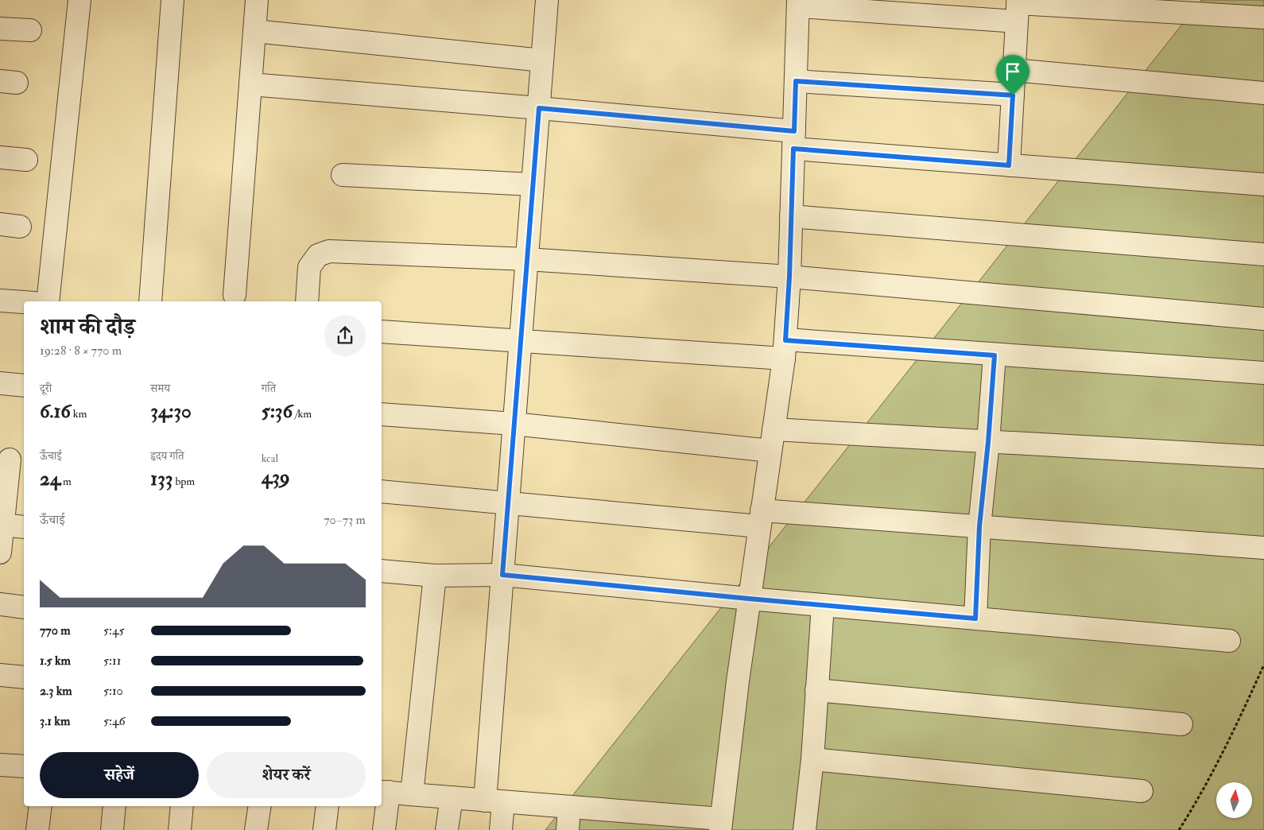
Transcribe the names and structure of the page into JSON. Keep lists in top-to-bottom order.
{
  "north": "top",
  "page": {
    "heading": ["शाम की दौड़", "19:28 · 8 × 770 m"],
    "stats": [
      ["दूरी", "6.16 km"],
      ["समय", "34:30"],
      ["गति", "5:36 /km"],
      ["ऊँचाई", "24 m"],
      ["हृदय गति", "133 bpm"],
      ["kcal", "439"]
    ],
    "chart": ["ऊँचाई", "70–73 m"],
    "list": [
      {
        "name": "770 m",
        "note": "5:45"
      },
      {
        "name": "1.5 km",
        "note": "5:11"
      },
      {
        "name": "2.3 km",
        "note": "5:10"
      },
      {
        "name": "3.1 km",
        "note": "5:46"
      }
    ],
    "buttons": ["सहेजें", "शेयर करें"]
  }
}
